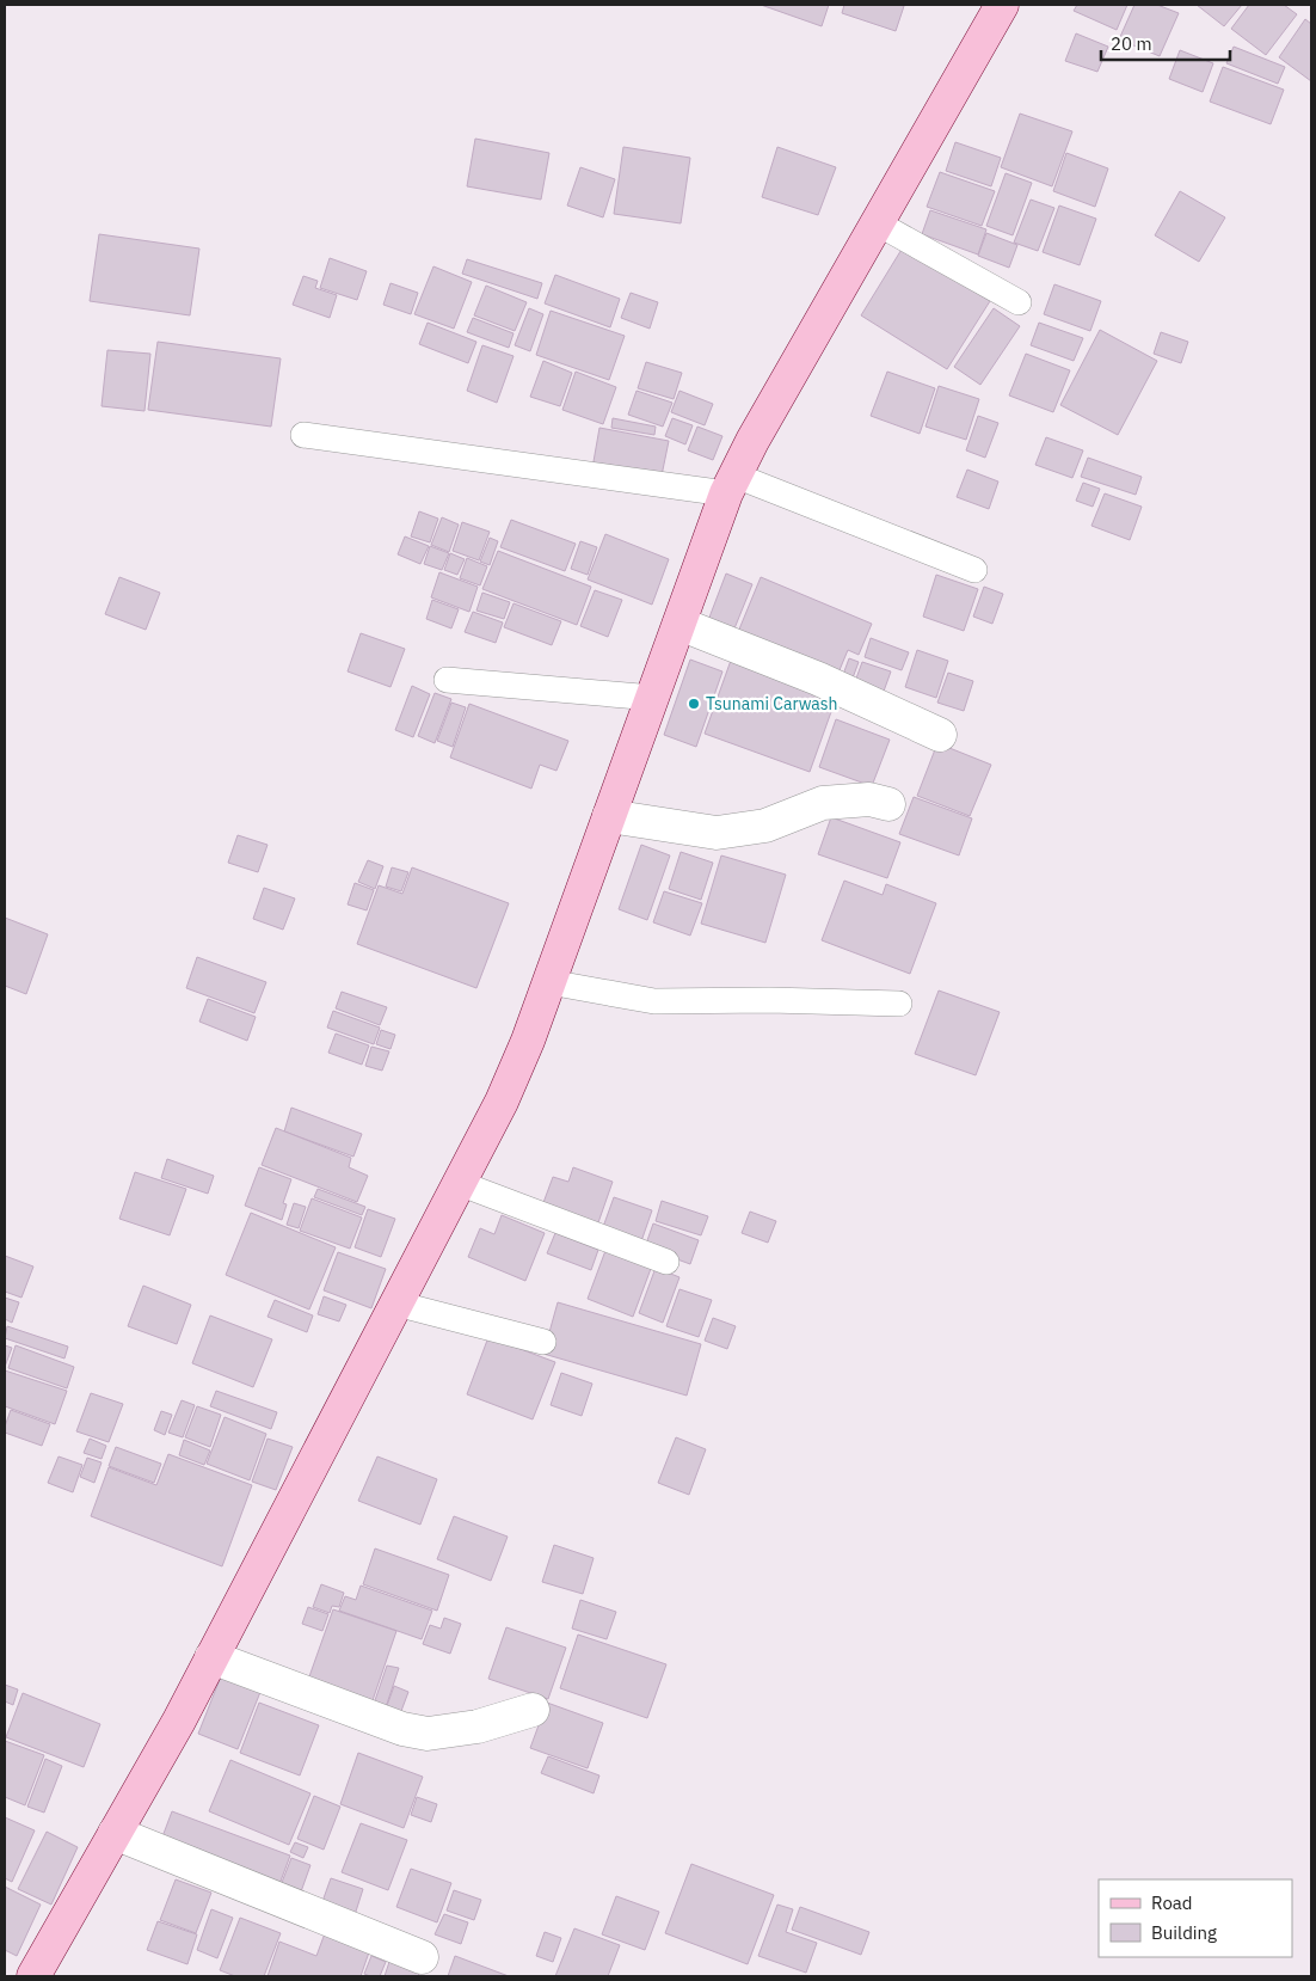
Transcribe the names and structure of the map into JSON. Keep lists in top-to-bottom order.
{
  "places": ["Tsunami Carwash"],
  "legend": ["Road", "Building"],
  "scale_bar": "20 m"
}
